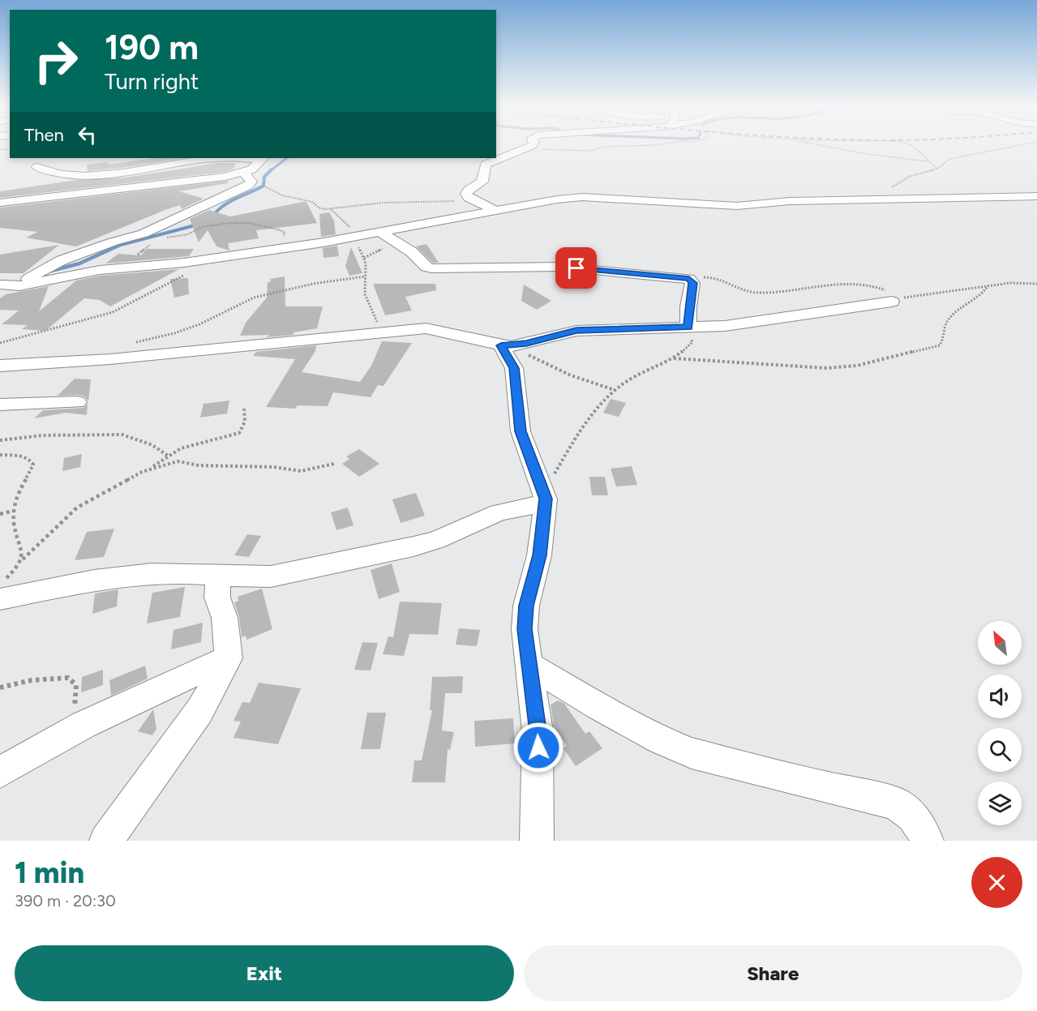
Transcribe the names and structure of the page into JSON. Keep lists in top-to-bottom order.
{
  "north": "top left",
  "page": {
    "turn": ["190 m", "Turn right"],
    "then": "Then",
    "heading": ["1 min", "390 m · 20:30"],
    "buttons": ["Exit", "Share"]
  }
}
